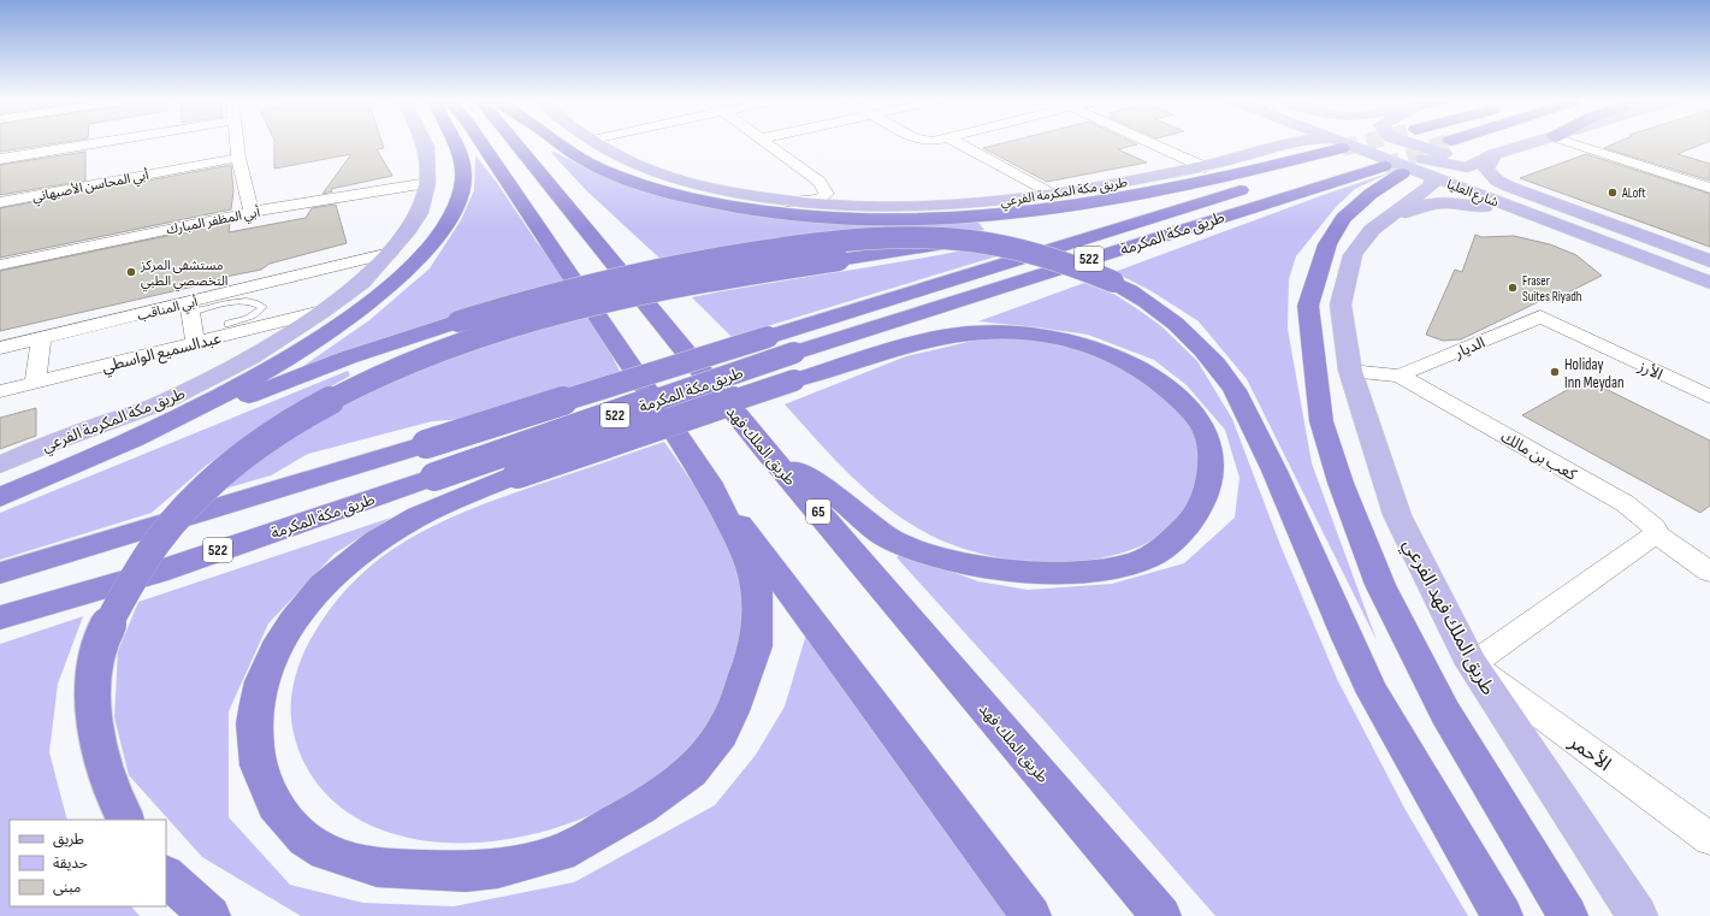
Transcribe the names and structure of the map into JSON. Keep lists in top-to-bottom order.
{
  "streets": {
    "highway": [
      "طريق مكة المكرمة",
      "522",
      "طريق الملك فهد",
      "65"
    ],
    "main road": ["طريق مكة المكرمة الفرعي", "شارع العليا", "طريق الملك فهد الفرعي"],
    "street": [
      "أبي المحاسن الأصبهاني",
      "أبي المظفر المبارك",
      "أبي المناقب",
      "الديار",
      "عبدالسميع الواسطي",
      "الأرز",
      "كعب بن مالك",
      "الأحمر"
    ]
  },
  "crossings": [
    ["طريق مكة المكرمة الفرعي", "شارع العليا"],
    ["طريق مكة المكرمة الفرعي", "طريق مكة المكرمة"],
    ["طريق مكة المكرمة الفرعي", "أبي المناقب"],
    ["طريق مكة المكرمة الفرعي", "عبدالسميع الواسطي"],
    ["شارع العليا", "طريق مكة المكرمة"],
    ["الديار", "الأرز"],
    ["الديار", "كعب بن مالك"],
    ["كعب بن مالك", "طريق الملك فهد الفرعي"],
    ["طريق الملك فهد الفرعي", "الأحمر"]
  ],
  "places": [
    "ALoft",
    "مستشفى المركز التخصصي الطبي",
    "Fraser Suites Riyadh",
    "Holiday Inn Meydan"
  ],
  "legend": ["طريق", "حديقة", "مبنى"]
}
